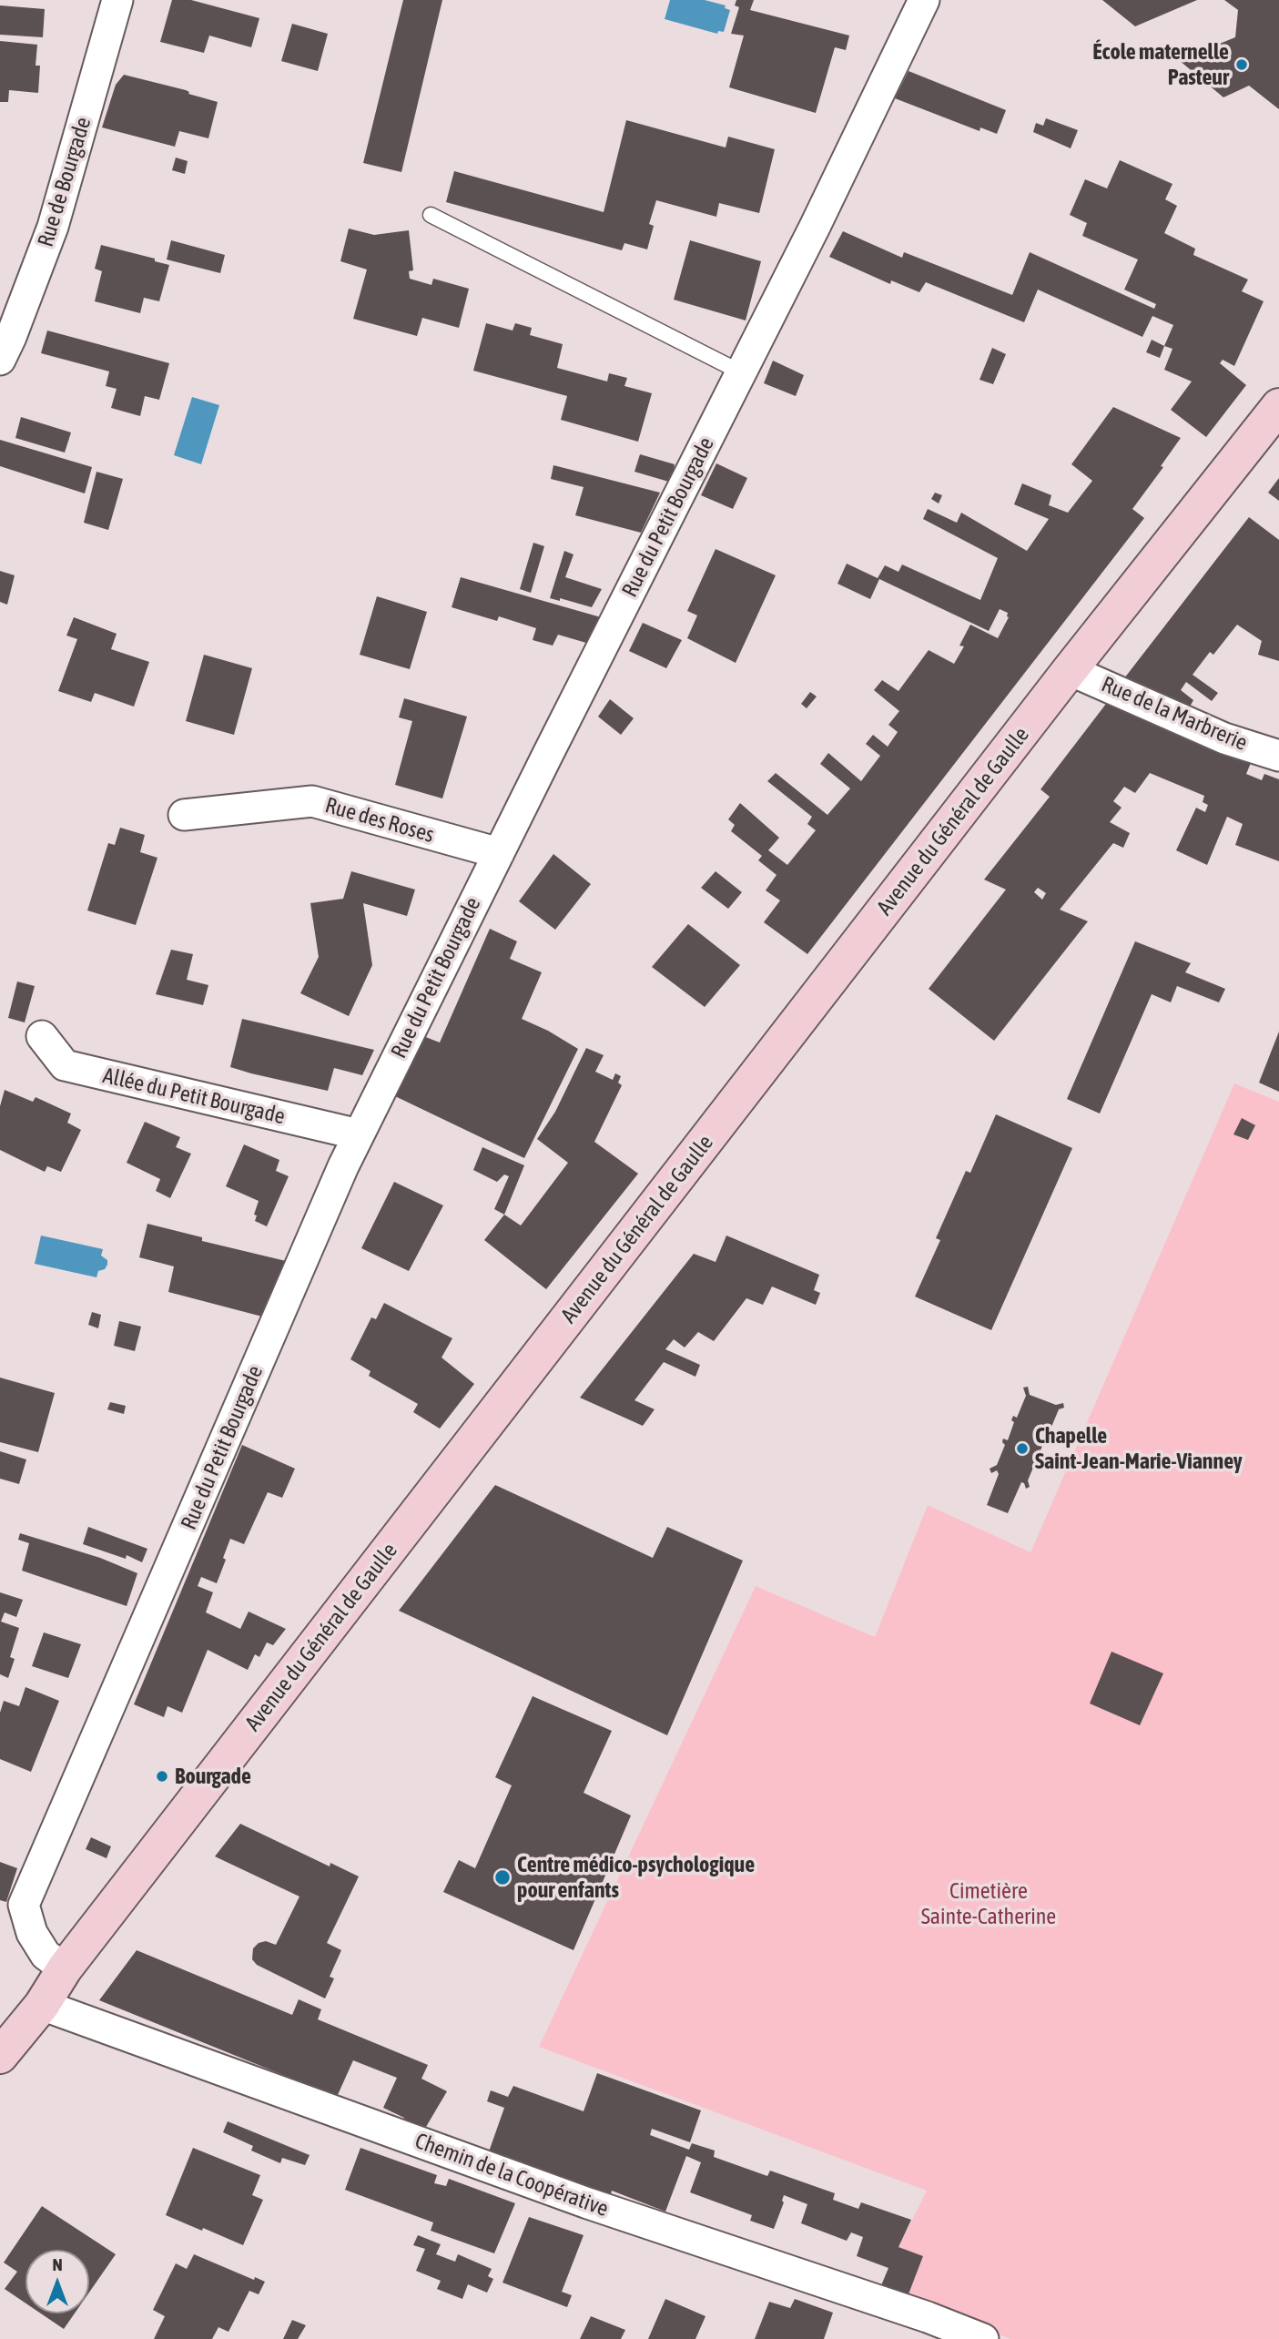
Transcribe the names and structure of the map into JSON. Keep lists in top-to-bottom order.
{
  "streets": {
    "main road": ["Avenue du Général de Gaulle"],
    "street": [
      "Rue de Bourgade",
      "Rue du Petit Bourgade",
      "Rue de la Marbrerie",
      "Rue des Roses",
      "Allée du Petit Bourgade",
      "Chemin de la Coopérative"
    ]
  },
  "crossings": [
    ["Rue du Petit Bourgade", "Rue des Roses"],
    ["Rue du Petit Bourgade", "Avenue du Général de Gaulle"],
    ["Rue du Petit Bourgade", "Allée du Petit Bourgade"],
    ["Rue de la Marbrerie", "Avenue du Général de Gaulle"],
    ["Avenue du Général de Gaulle", "Chemin de la Coopérative"]
  ],
  "parks": ["Cimetière Sainte-Catherine"],
  "places": [
    "École maternelle Pasteur",
    "Chapelle Saint-Jean-Marie-Vianney",
    "Bourgade",
    "Centre médico-psychologique pour enfants"
  ],
  "north": "top"
}
